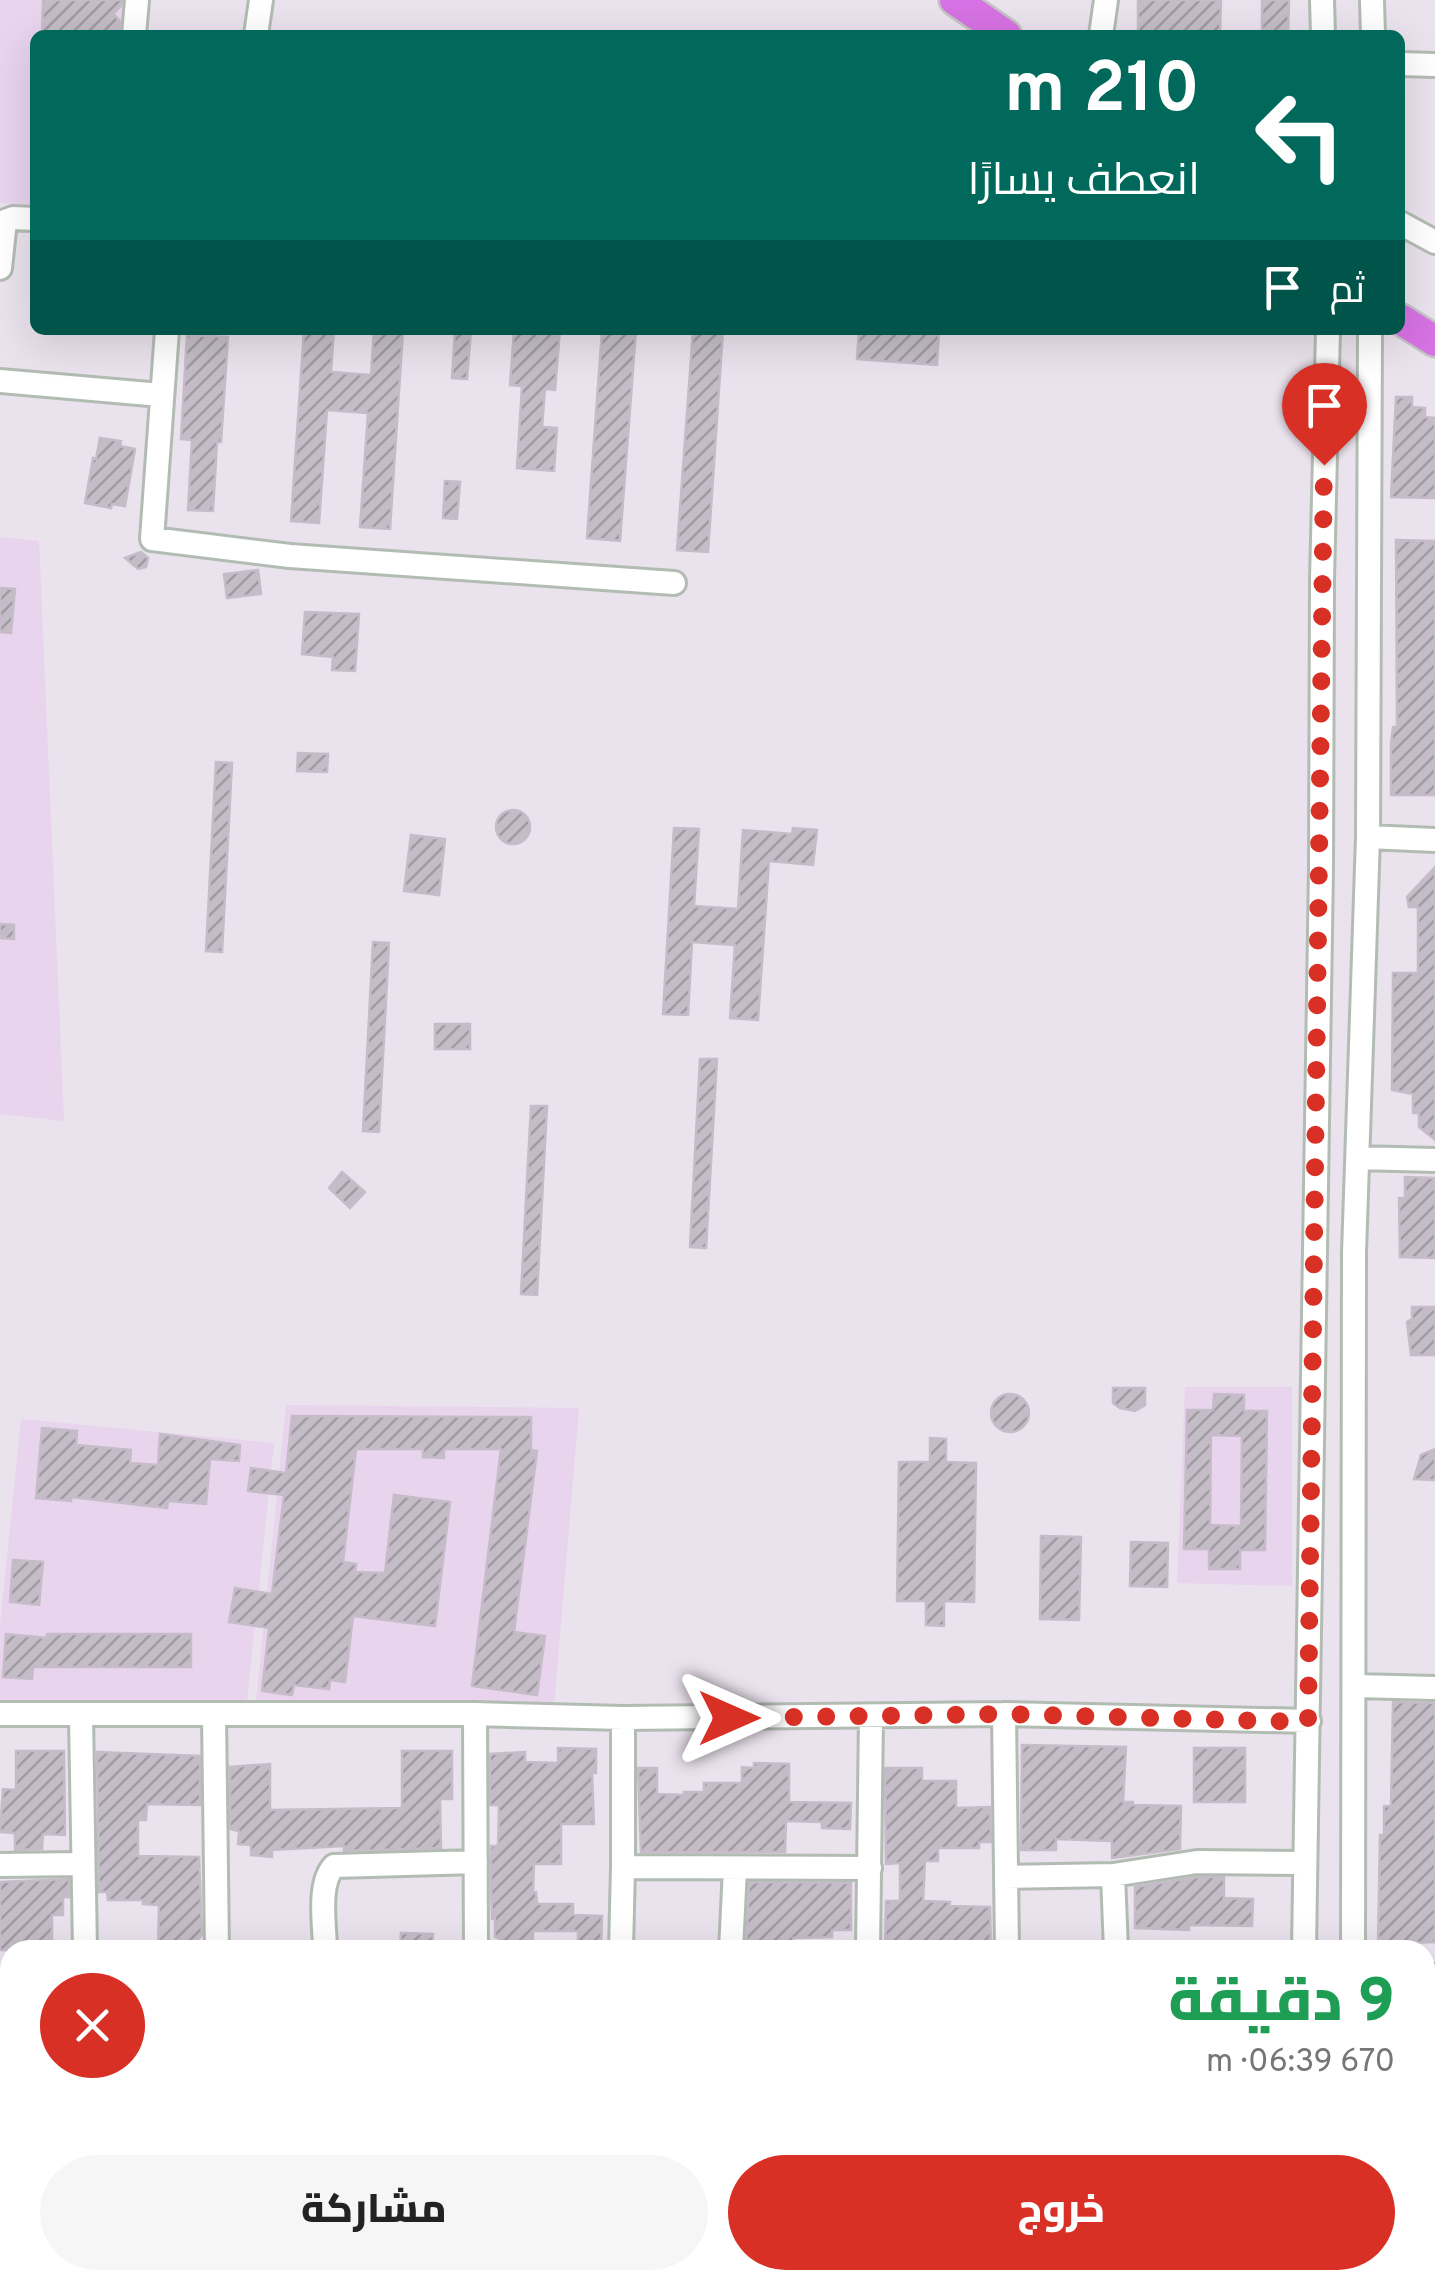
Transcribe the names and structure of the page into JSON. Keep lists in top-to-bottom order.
{
  "page": {
    "turn": ["210 m", "انعطف يسارًا"],
    "then": "ثم",
    "heading": ["9 دقيقة", "670 m · 06:39"],
    "buttons": ["خروج", "مشاركة"]
  }
}
